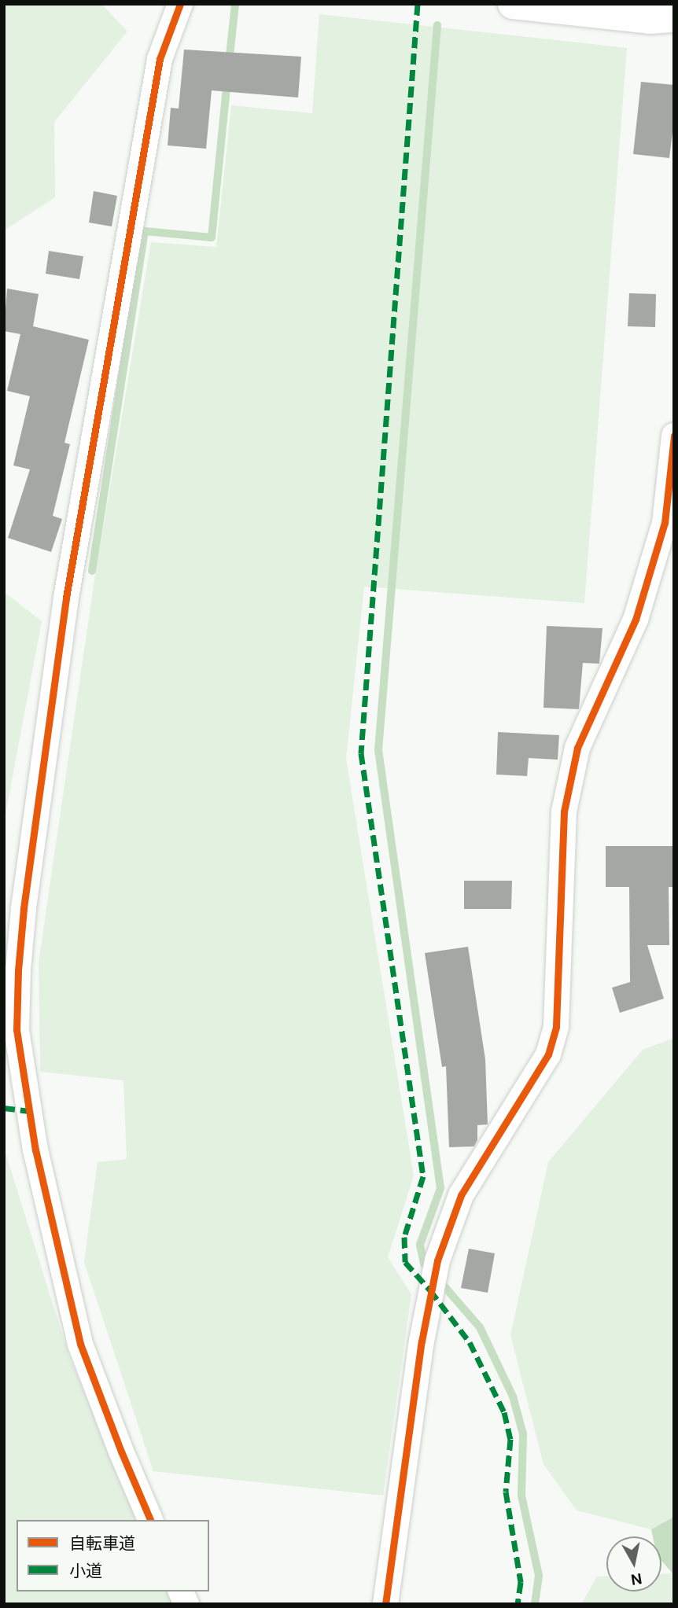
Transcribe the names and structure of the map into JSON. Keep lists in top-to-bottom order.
{
  "legend": ["自転車道", "小道"],
  "north": "bottom"
}
